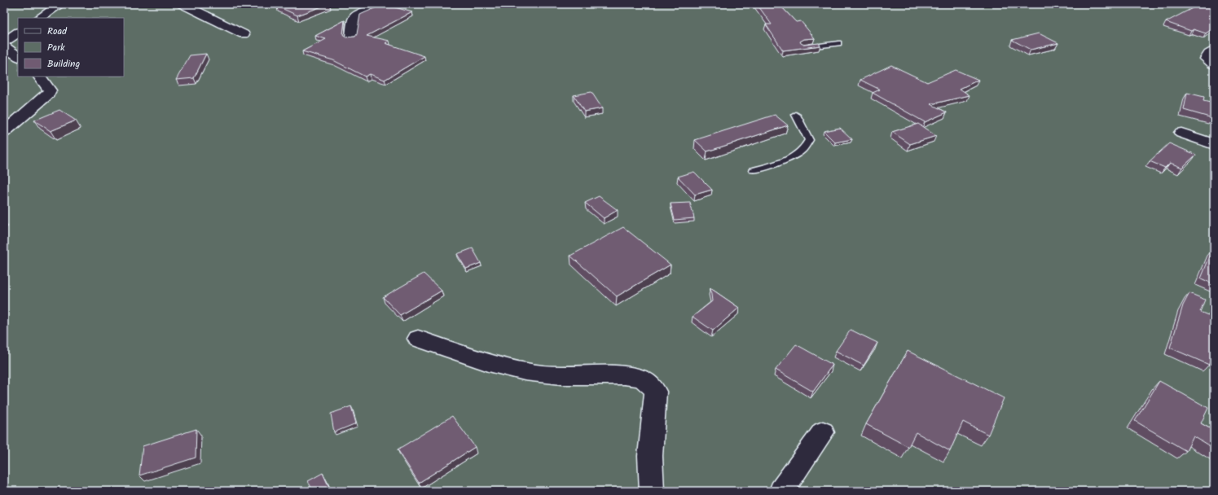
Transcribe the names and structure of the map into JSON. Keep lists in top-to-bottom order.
{
  "legend": ["Road", "Park", "Building"]
}
